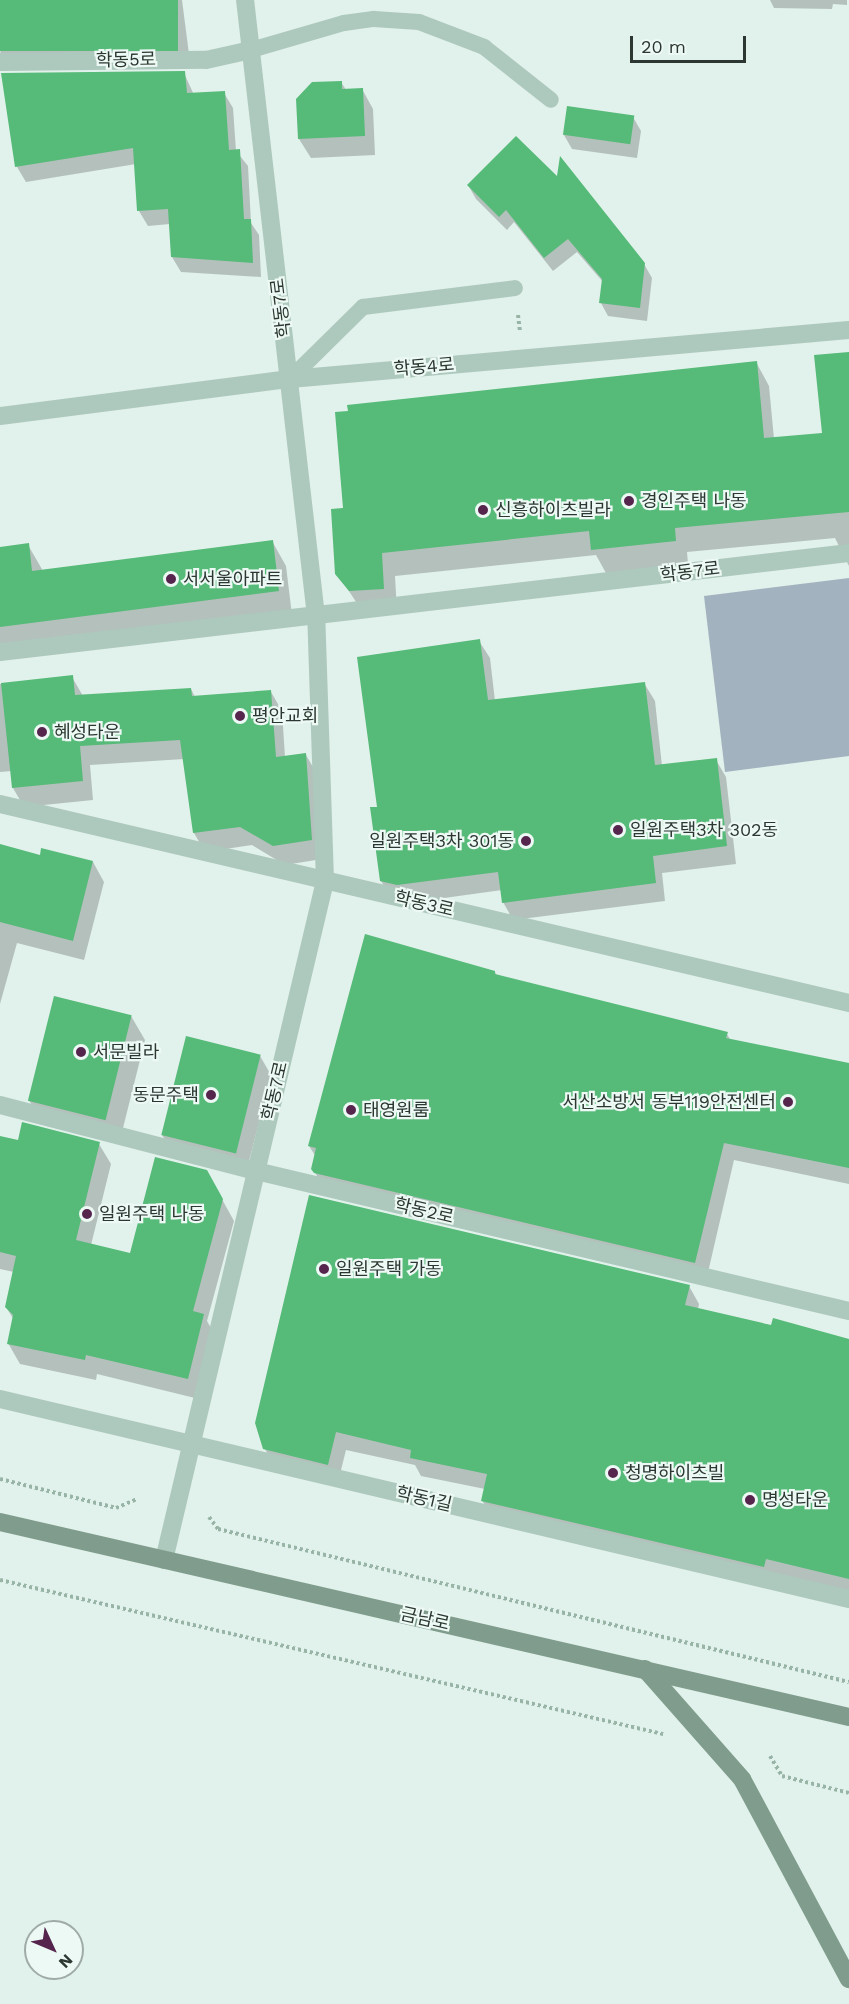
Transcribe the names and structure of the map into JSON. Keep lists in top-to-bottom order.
{
  "streets": {
    "street": [
      "학동5로",
      "학동7로",
      "학동4로",
      "학동3로",
      "학동2로",
      "학동1길",
      "금남로"
    ]
  },
  "crossings": [
    ["학동5로", "학동7로"],
    ["학동7로", "학동4로"],
    ["학동7로", "학동3로"],
    ["학동7로", "학동2로"],
    ["학동7로", "학동1길"],
    ["학동7로", "금남로"]
  ],
  "places": [
    "경인주택 나동",
    "신흥하이츠빌라",
    "서서울아파트",
    "평안교회",
    "혜성타운",
    "일원주택3차 302동",
    "일원주택3차 301동",
    "서문빌라",
    "동문주택",
    "서산소방서 동부119안전센터",
    "태영원룸",
    "일원주택 나동",
    "일원주택 가동",
    "청명하이츠빌",
    "명성타운"
  ],
  "scale_bar": "20 m",
  "north": "bottom right"
}
